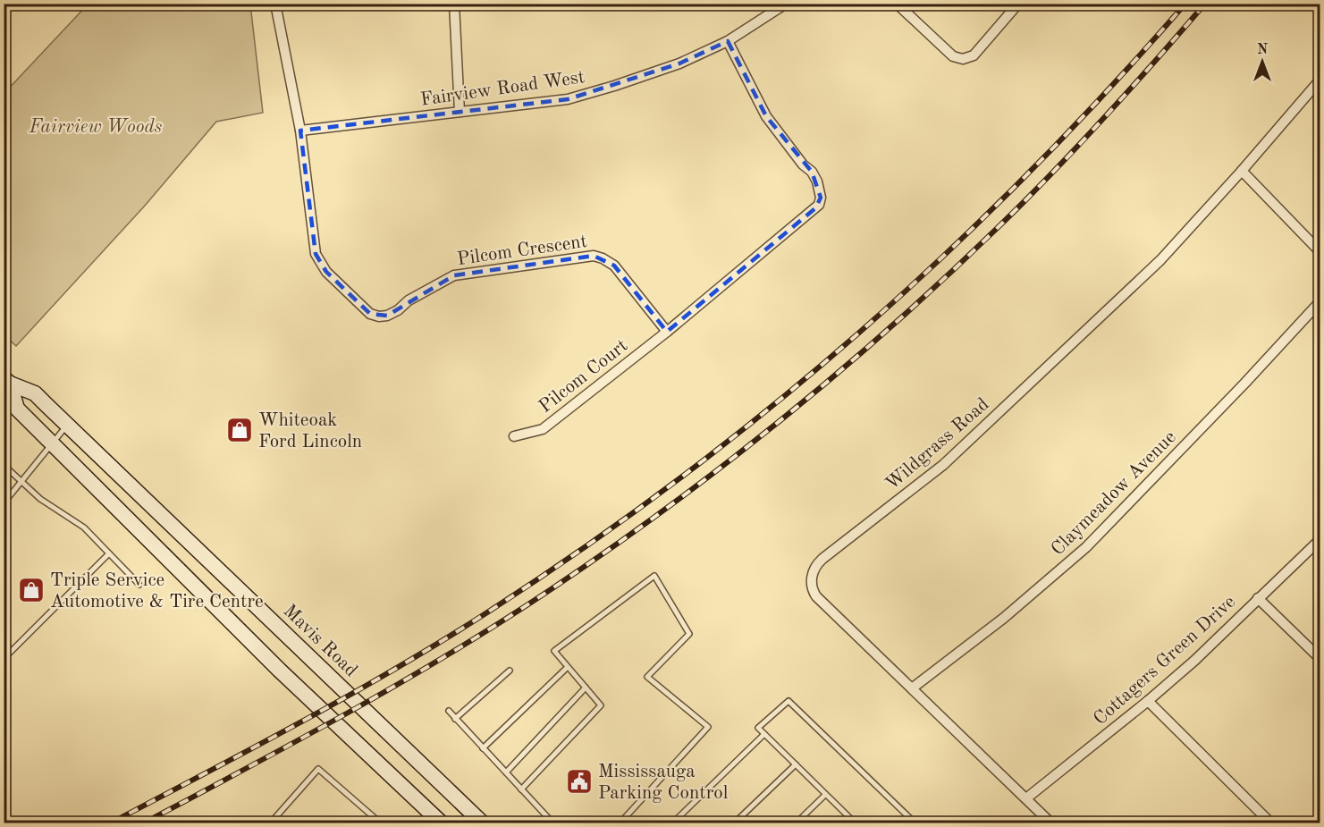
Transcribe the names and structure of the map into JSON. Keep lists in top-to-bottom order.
{
  "streets": {
    "main road": ["Mavis Road"],
    "street": [
      "Fairview Road West",
      "Pilcom Crescent",
      "Pilcom Court",
      "Wildgrass Road",
      "Claymeadow Avenue",
      "Cottagers Green Drive"
    ]
  },
  "crossings": [
    ["Fairview Road West", "Pilcom Crescent"],
    ["Pilcom Crescent", "Pilcom Court"],
    ["Wildgrass Road", "Claymeadow Avenue"],
    ["Wildgrass Road", "Cottagers Green Drive"]
  ],
  "parks": ["Fairview Woods"],
  "places": {
    "shop": ["Whiteoak Ford Lincoln", "Triple Service Automotive & Tire Centre"],
    "public building": ["Mississauga Parking Control"]
  },
  "north": "top"
}
